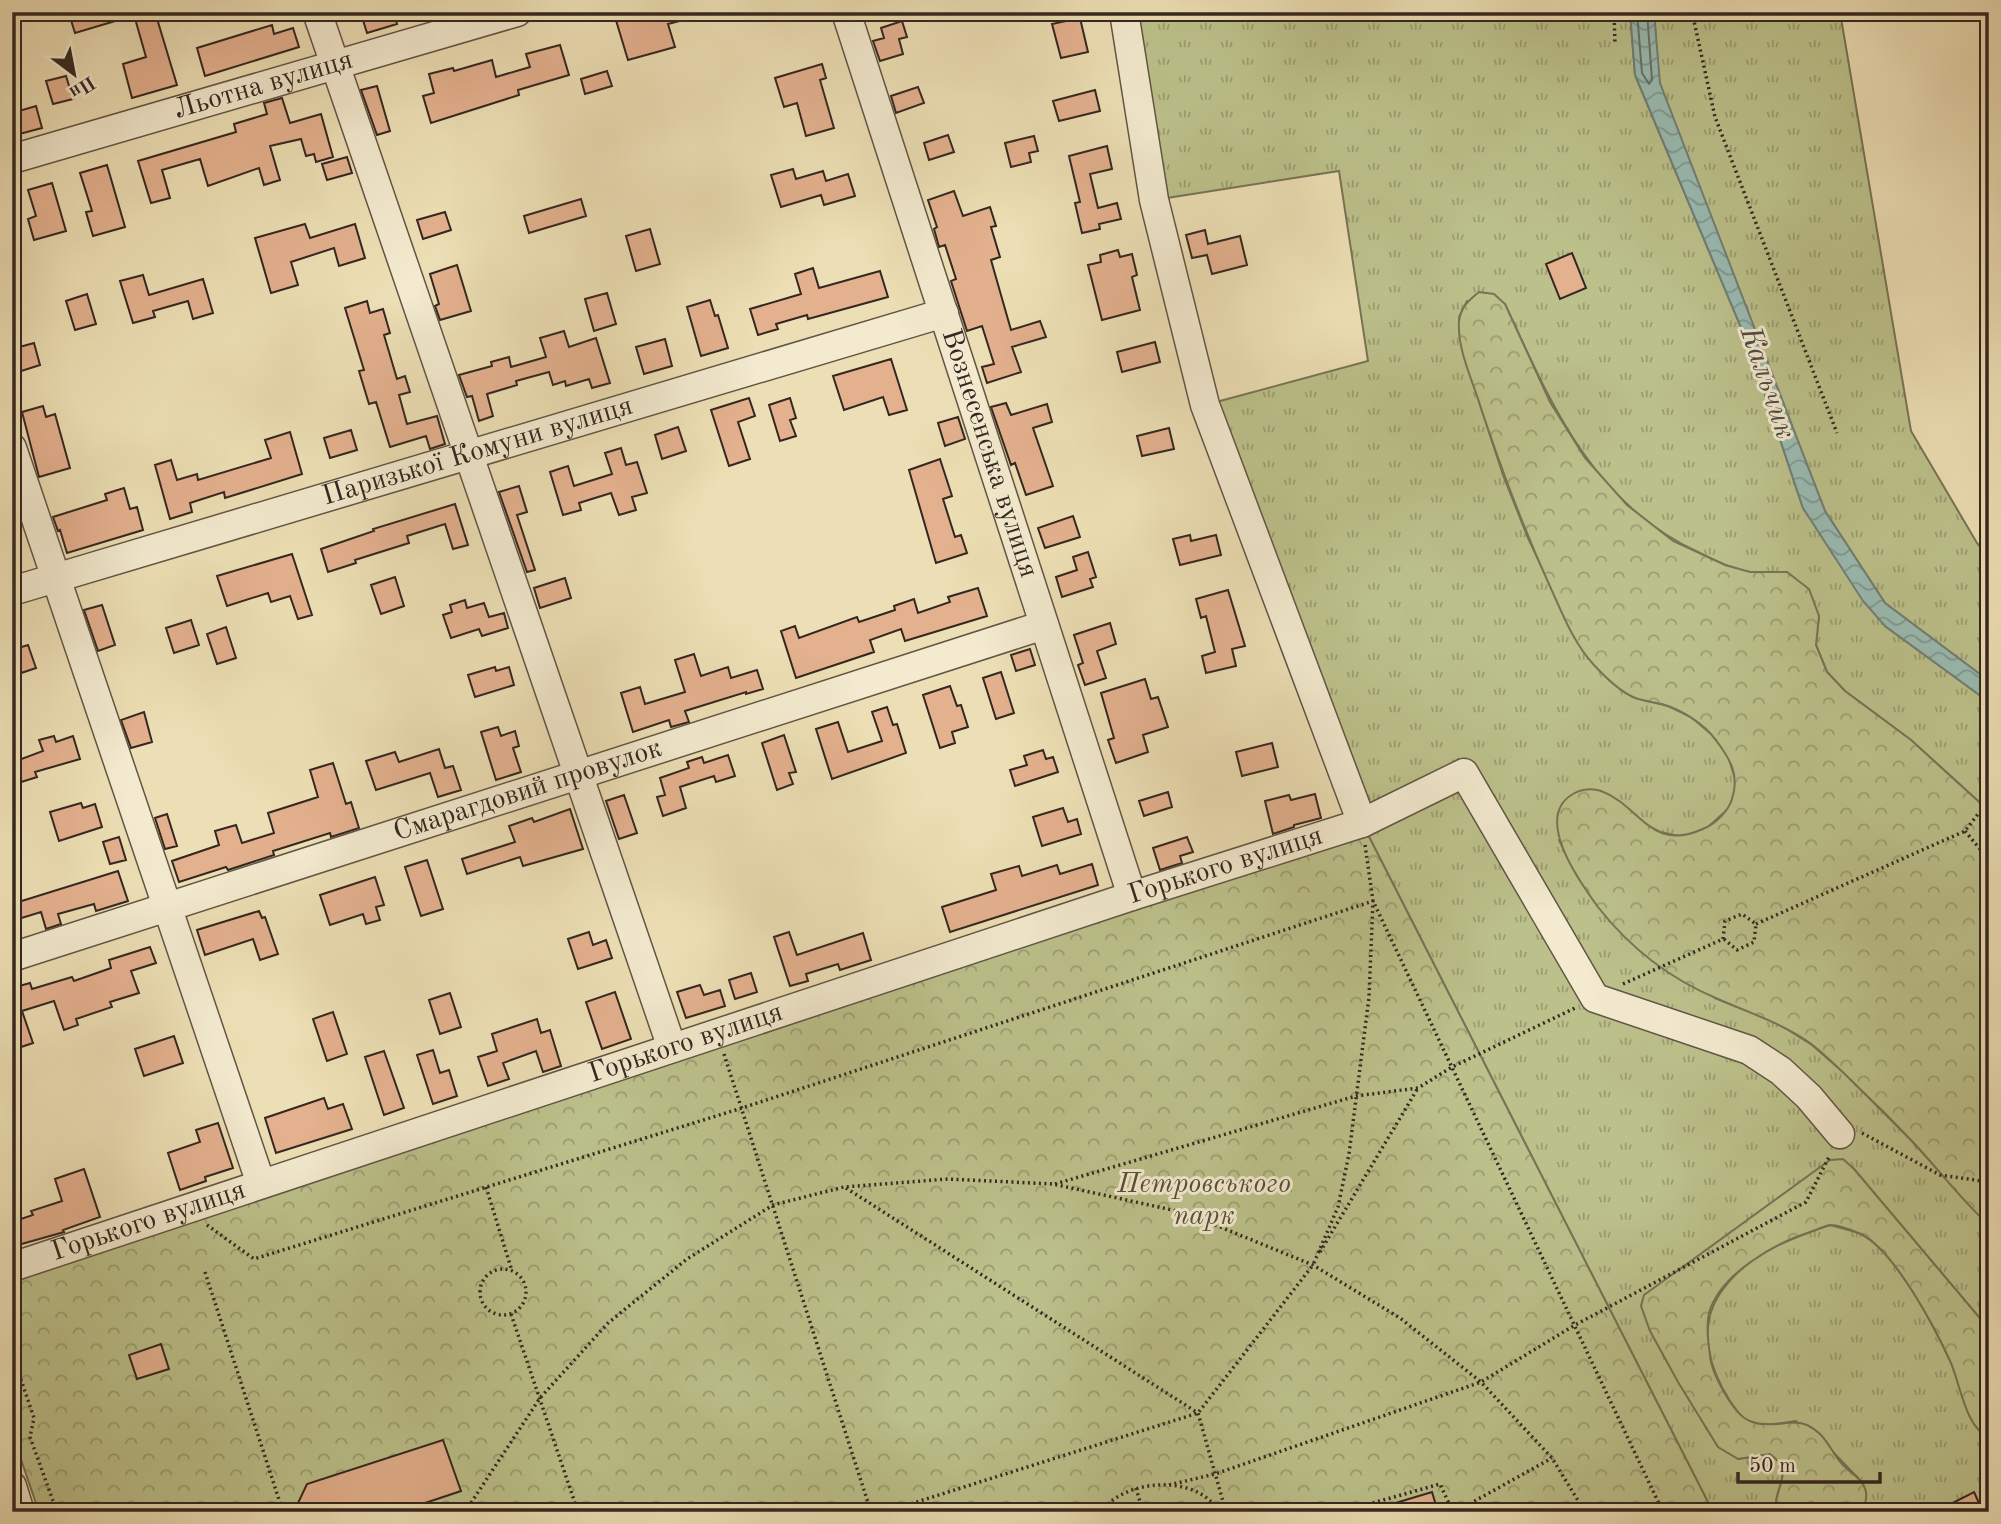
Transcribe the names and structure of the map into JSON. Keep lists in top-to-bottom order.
{
  "streets": {
    "street": [
      "Льотна вулиця",
      "Паризької Комуни вулиця",
      "Вознесенська вулиця",
      "Смарагдовий провулок",
      "Горького вулиця"
    ]
  },
  "crossings": [
    ["Паризької Комуни вулиця", "Вознесенська вулиця"],
    ["Вознесенська вулиця", "Смарагдовий провулок"],
    ["Вознесенська вулиця", "Горького вулиця"]
  ],
  "water": ["Кальчик"],
  "parks": ["Петровського парк"],
  "scale_bar": "50 m",
  "north": "bottom right"
}
